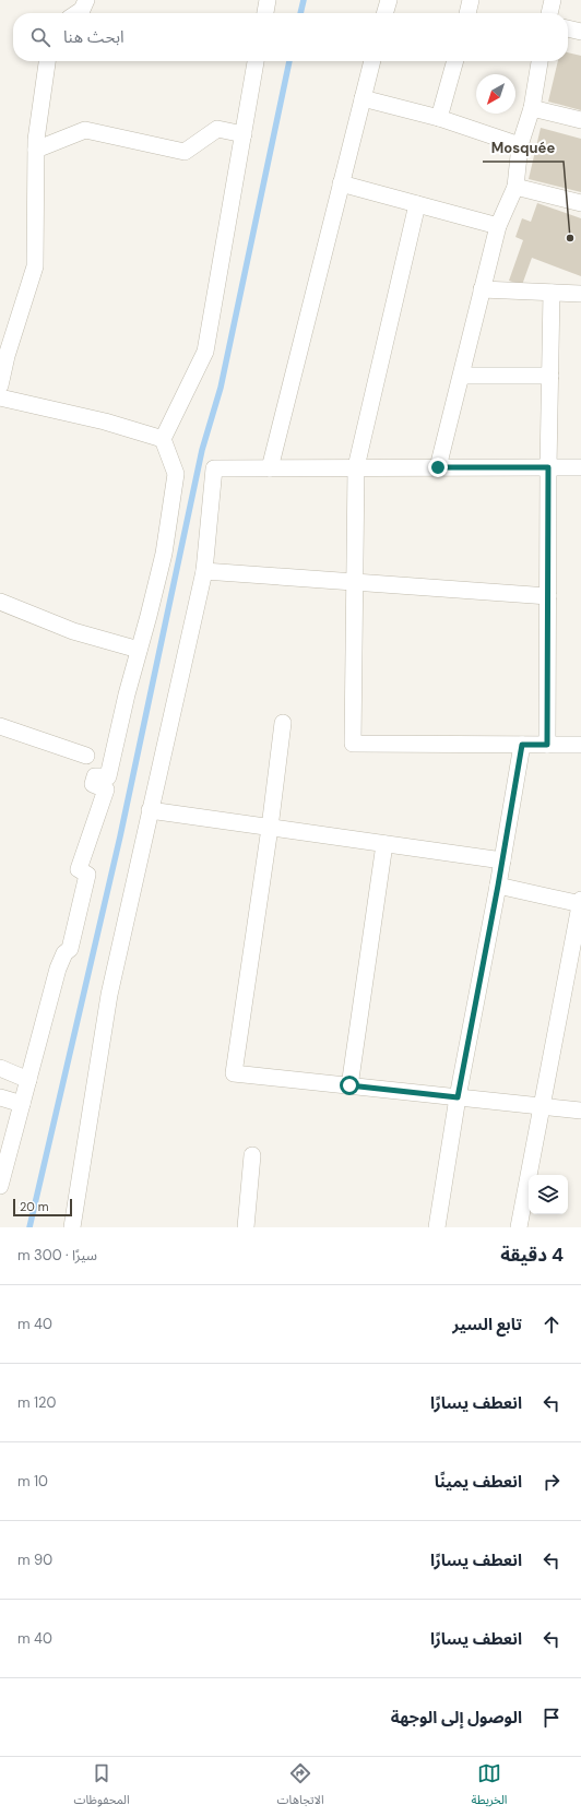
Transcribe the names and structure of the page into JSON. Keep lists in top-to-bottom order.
{
  "places": ["Mosquée"],
  "scale_bar": "20 m",
  "north": "bottom left",
  "page": {
    "search": "ابحث هنا",
    "scale": "20 m",
    "heading": ["4 دقيقة", "سيرًا · 300 m"],
    "list": [
      ["تابع السير", "40 m"],
      ["انعطف يسارًا", "120 m"],
      ["انعطف يمينًا", "10 m"],
      ["انعطف يسارًا", "90 m"],
      ["انعطف يسارًا", "40 m"],
      "الوصول إلى الوجهة"
    ],
    "nav": ["الخريطة", "الاتجاهات", "المحفوظات"]
  }
}
